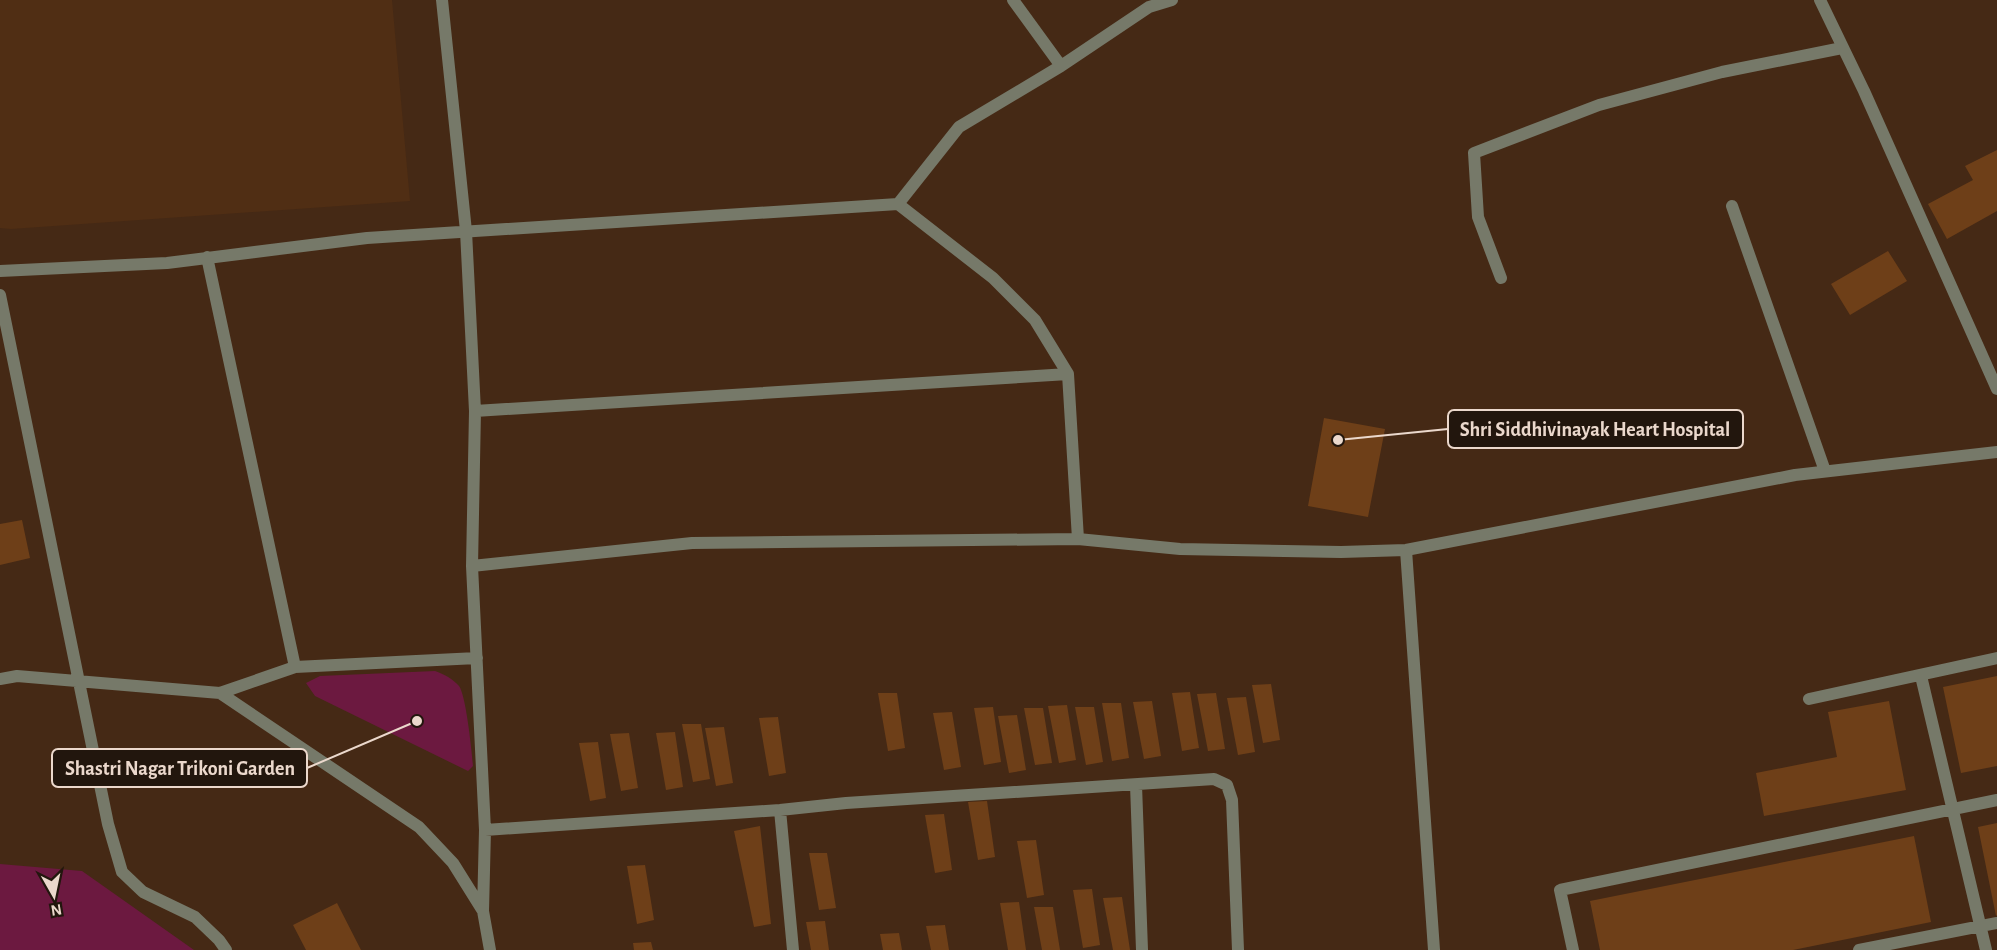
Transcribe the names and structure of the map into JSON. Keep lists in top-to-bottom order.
{
  "places": ["Shri Siddhivinayak Heart Hospital", "Shastri Nagar Trikoni Garden"],
  "north": "bottom"
}
